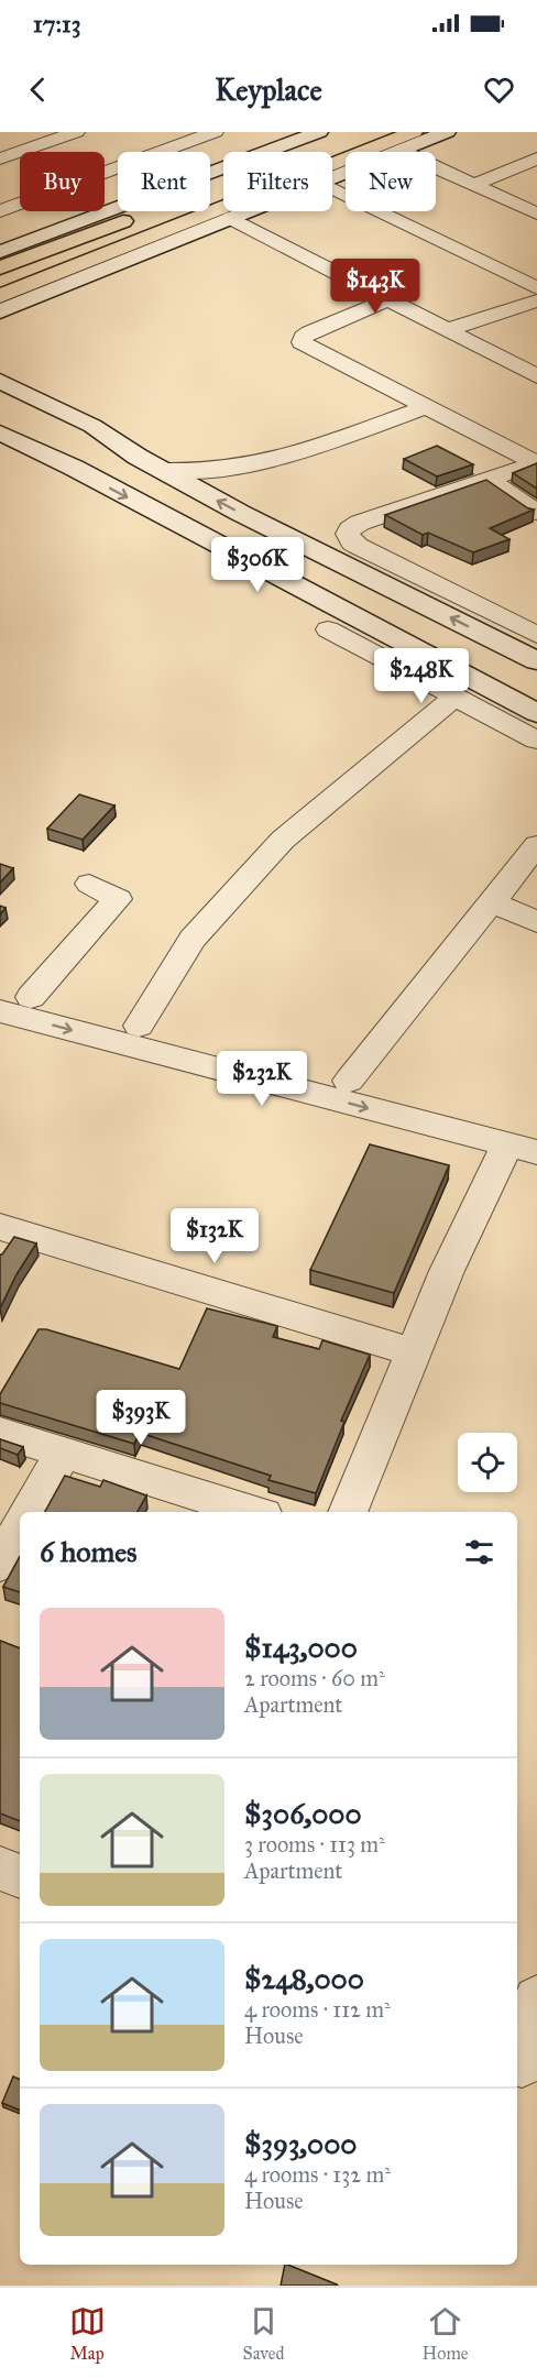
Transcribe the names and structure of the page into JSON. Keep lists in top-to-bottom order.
{
  "page": {
    "status": "17:13",
    "header": "Keyplace",
    "chip": [
      "Buy",
      "Rent",
      "Filters",
      "New"
    ],
    "price": [
      "$143K",
      "$306K",
      "$248K",
      "$232K",
      "$132K",
      "$393K"
    ],
    "heading": "6 homes",
    "list": [
      {
        "name": "$143,000",
        "note": "2 rooms · 60 m² · Apartment"
      },
      {
        "name": "$306,000",
        "note": "3 rooms · 113 m² · Apartment"
      },
      {
        "name": "$248,000",
        "note": "4 rooms · 112 m² · House"
      },
      {
        "name": "$393,000",
        "note": "4 rooms · 132 m² · House"
      }
    ],
    "tabs": ["Map", "Saved", "Home"]
  }
}
